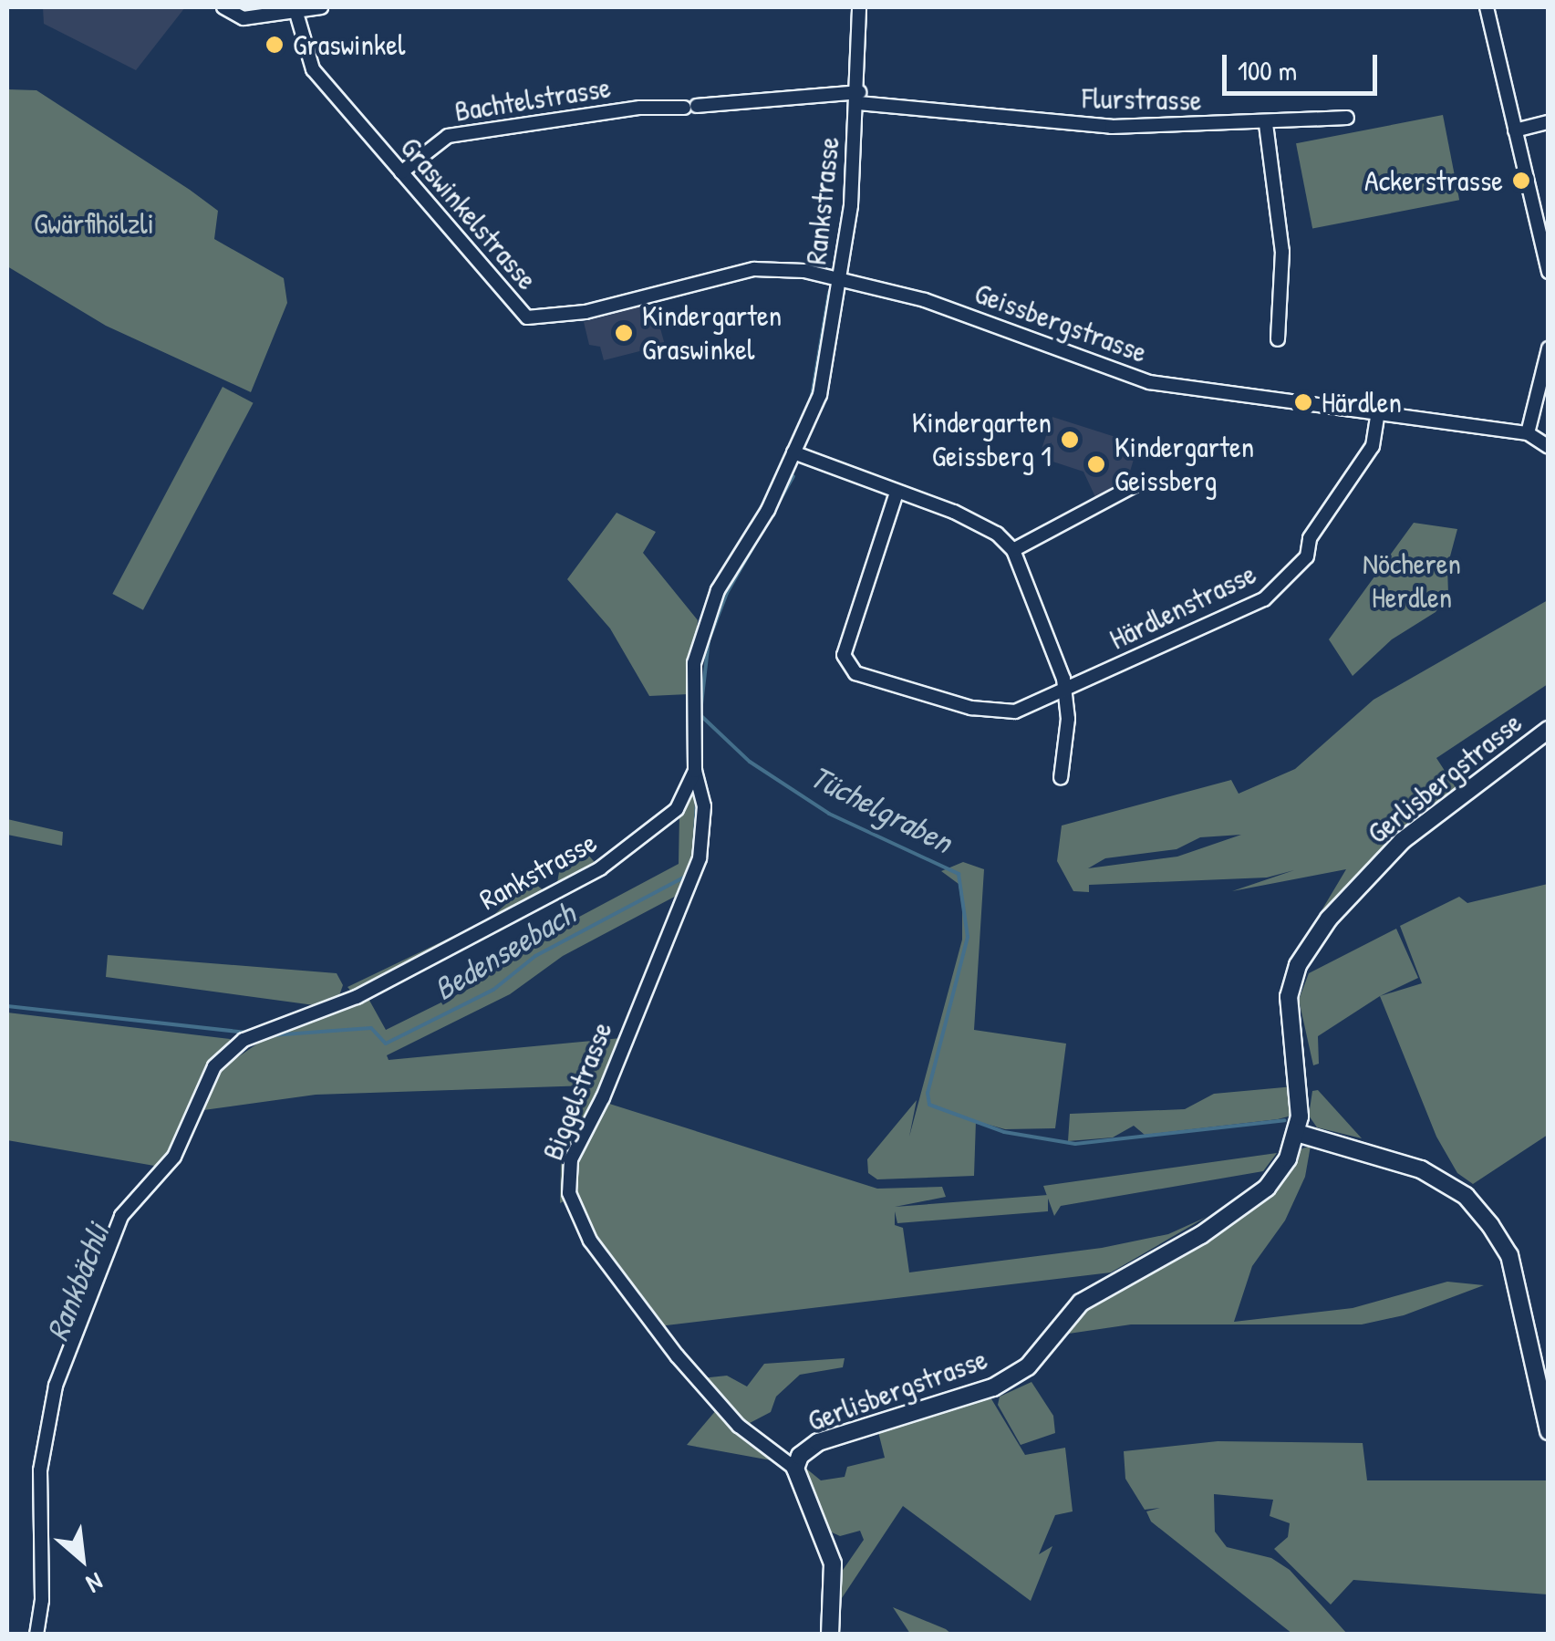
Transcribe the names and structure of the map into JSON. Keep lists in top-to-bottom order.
{
  "streets": {
    "street": [
      "Bachtelstrasse",
      "Flurstrasse",
      "Rankstrasse",
      "Graswinkelstrasse",
      "Geissbergstrasse",
      "Härdlenstrasse",
      "Gerlisbergstrasse",
      "Biggelstrasse"
    ]
  },
  "crossings": [
    ["Bachtelstrasse", "Flurstrasse"],
    ["Bachtelstrasse", "Graswinkelstrasse"],
    ["Flurstrasse", "Rankstrasse"],
    ["Rankstrasse", "Graswinkelstrasse"],
    ["Rankstrasse", "Geissbergstrasse"],
    ["Rankstrasse", "Biggelstrasse"],
    ["Graswinkelstrasse", "Geissbergstrasse"],
    ["Geissbergstrasse", "Härdlenstrasse"],
    ["Gerlisbergstrasse", "Biggelstrasse"]
  ],
  "water": ["Tüchelgraben", "Bedenseebach", "Rankbächli"],
  "parks": ["Gwärfihölzli", "Nöcheren Herdlen"],
  "places": [
    "Graswinkel",
    "Ackerstrasse",
    "Kindergarten Graswinkel",
    "Härdlen",
    "Kindergarten Geissberg 1",
    "Kindergarten Geissberg"
  ],
  "scale_bar": "100 m",
  "north": "bottom right"
}
